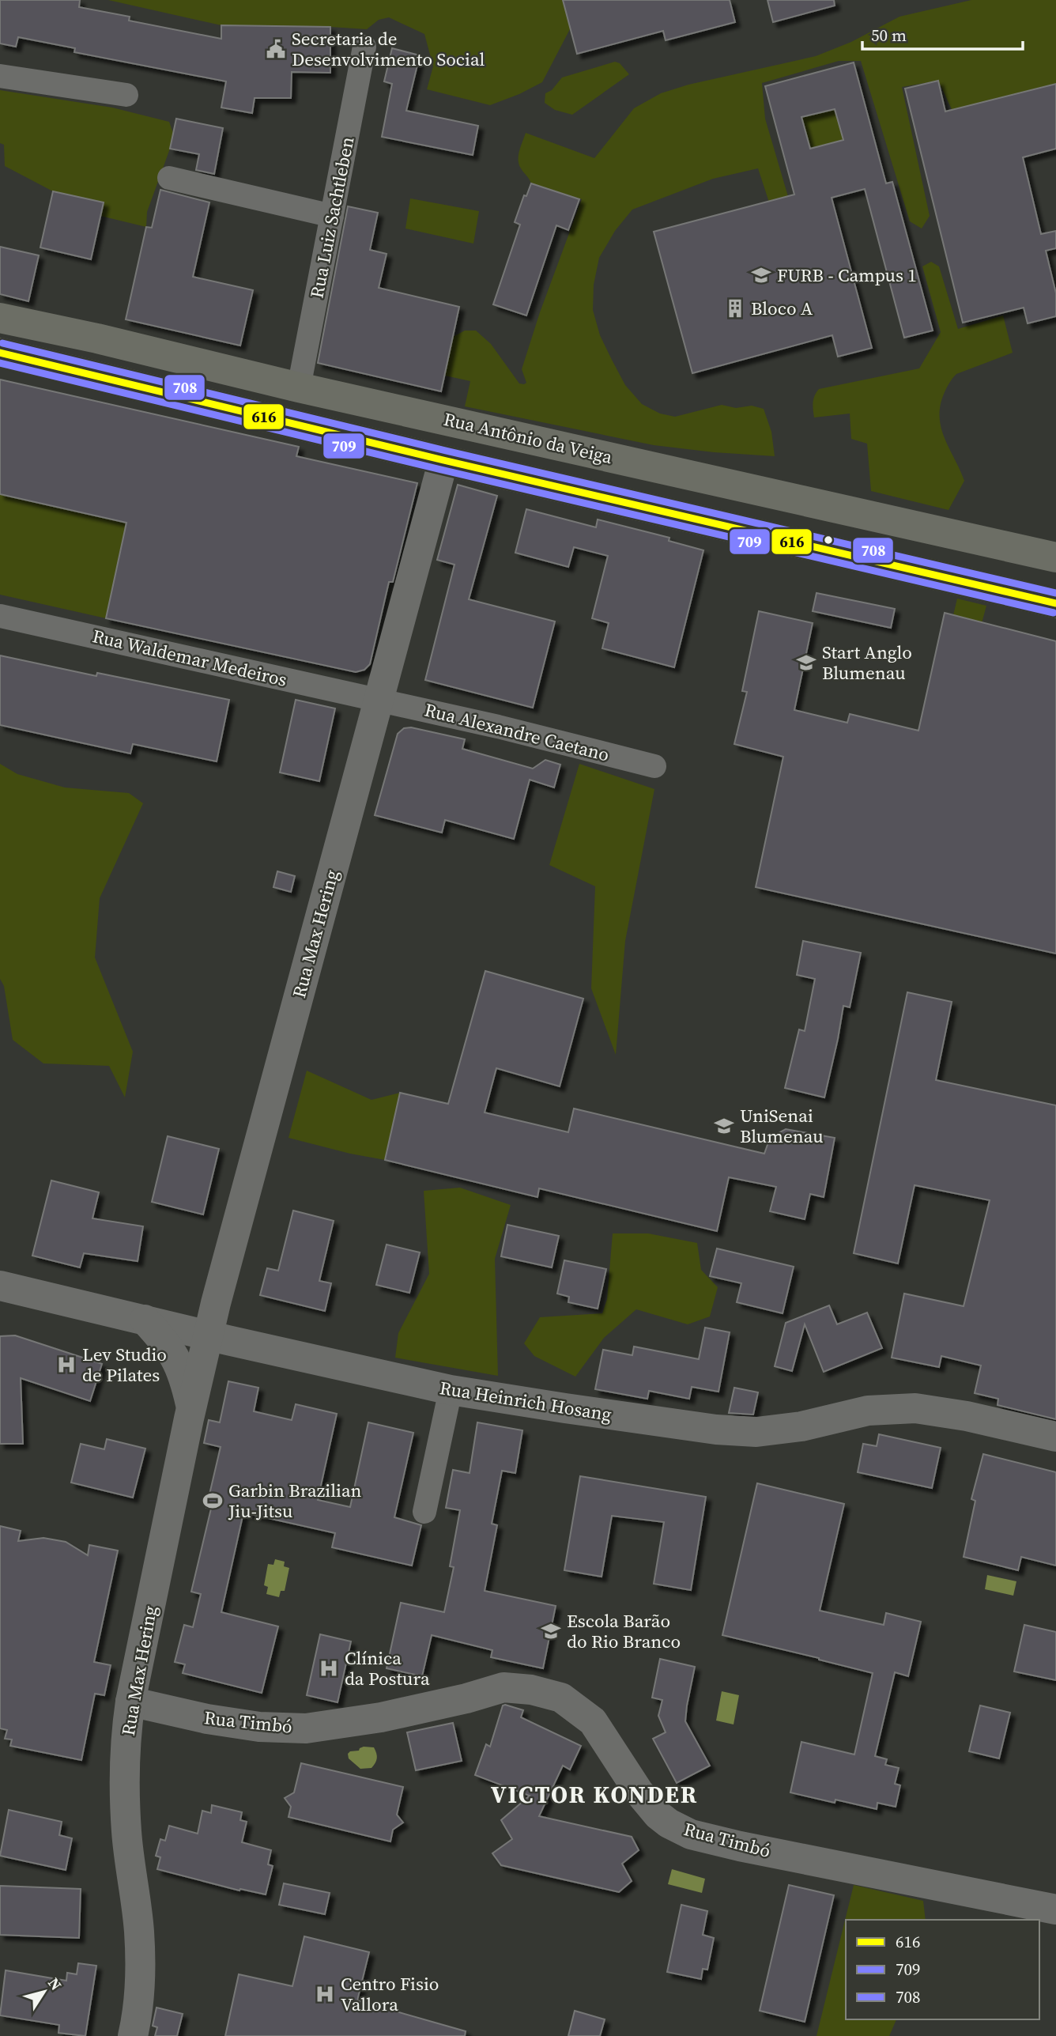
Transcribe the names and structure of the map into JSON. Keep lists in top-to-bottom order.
{
  "streets": {
    "main road": [
      "Rua Antônio da Veiga",
      "Rua Max Hering",
      "Rua Heinrich Hosang",
      "Rua Timbó"
    ],
    "street": ["Rua Luiz Sachtleben", "Rua Waldemar Medeiros", "Rua Alexandre Caetano"]
  },
  "crossings": [
    ["Rua Luiz Sachtleben", "Rua Antônio da Veiga"],
    ["Rua Waldemar Medeiros", "Rua Alexandre Caetano"],
    ["Rua Waldemar Medeiros", "Rua Max Hering"],
    ["Rua Alexandre Caetano", "Rua Max Hering"],
    ["Rua Max Hering", "Rua Heinrich Hosang"],
    ["Rua Max Hering", "Rua Timbó"]
  ],
  "districts": ["VICTOR KONDER"],
  "places": {
    "public building": ["Secretaria de Desenvolvimento Social"],
    "school or university": [
      "FURB - Campus 1",
      "Start Anglo Blumenau",
      "UniSenai Blumenau",
      "Escola Barão do Rio Branco"
    ],
    "building": ["Bloco A"],
    "hospital": ["Lev Studio de Pilates", "Clínica da Postura", "Centro Fisio Vallora"],
    "sports": ["Garbin Brazilian Jiu-Jitsu"]
  },
  "lines": ["transit line 708", "transit line 616", "transit line 709"],
  "legend": ["616", "709", "708"],
  "scale_bar": "50 m",
  "north": "top right"
}
